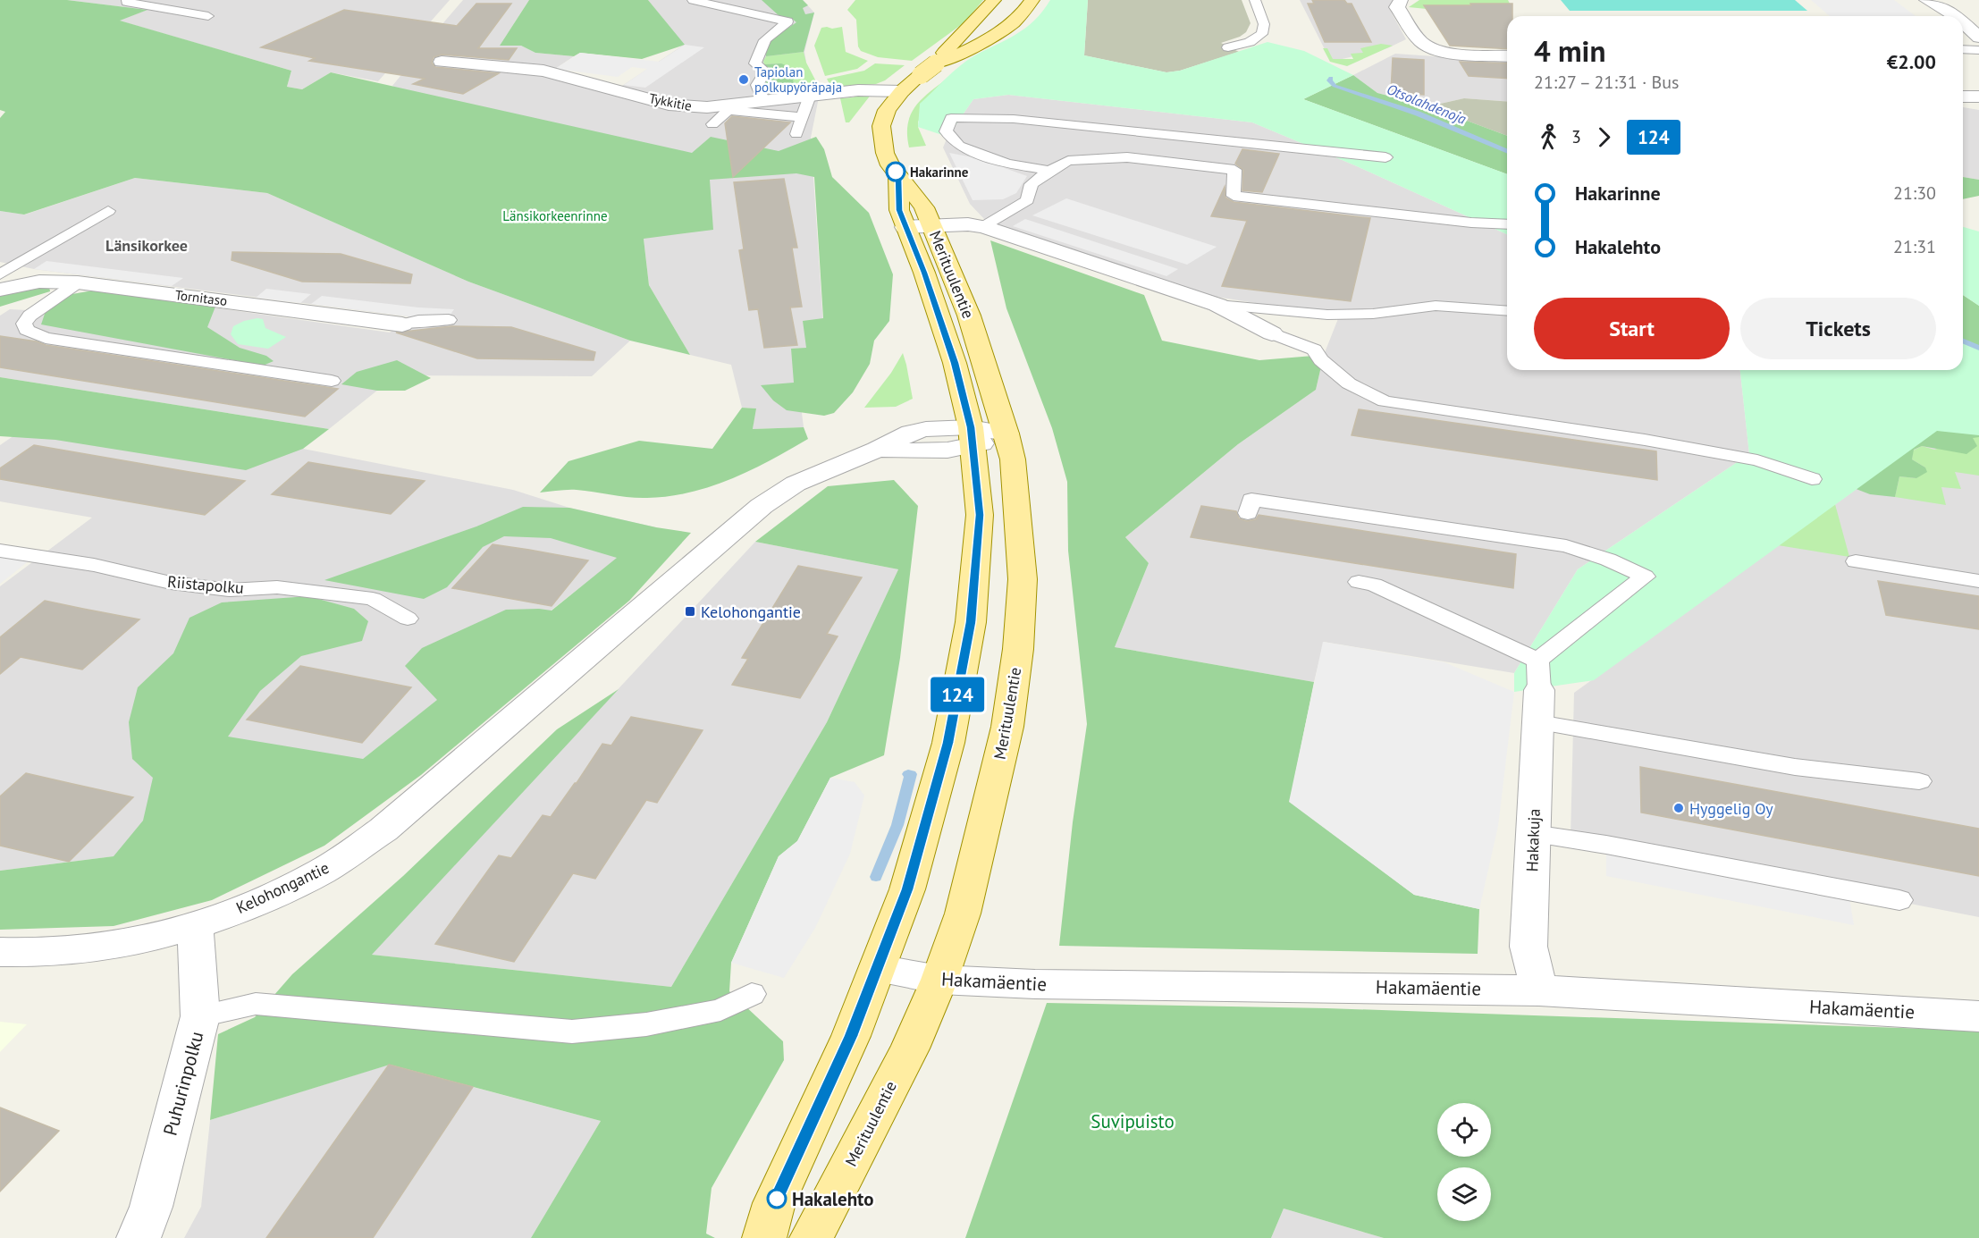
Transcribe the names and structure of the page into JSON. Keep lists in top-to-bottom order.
{
  "streets": {
    "main road": ["Merituulentie"],
    "street": [
      "Tykkitie",
      "Tornitaso",
      "Hakakuja",
      "Kelohongantie",
      "Hakamäentie",
      "Puhurinpolku"
    ],
    "lane": ["Riistapolku"]
  },
  "crossings": [
    ["Tykkitie", "Merituulentie"],
    ["Merituulentie", "Kelohongantie"],
    ["Merituulentie", "Hakamäentie"],
    ["Hakakuja", "Hakamäentie"],
    ["Kelohongantie", "Puhurinpolku"]
  ],
  "districts": ["Länsikorkee"],
  "water": ["Otsolahdenoja"],
  "parks": ["Länsikorkeenrinne", "Suvipuisto"],
  "places": {
    "other": [
      "Tapiolan polkupyöräpaja",
      "Hakarinne",
      "Hyggelig Oy",
      "Hakalehto"
    ],
    "transit": ["Kelohongantie"]
  },
  "lines": ["bus line 124"],
  "page": {
    "on_map": "124",
    "heading": ["4 min", "21:27 – 21:31 · Bus", "€2.00"],
    "legs": ["3", "124"],
    "list": [
      {
        "name": "Hakarinne",
        "value": "21:30"
      },
      {
        "name": "Hakalehto",
        "value": "21:31"
      }
    ],
    "buttons": ["Start", "Tickets"]
  }
}
